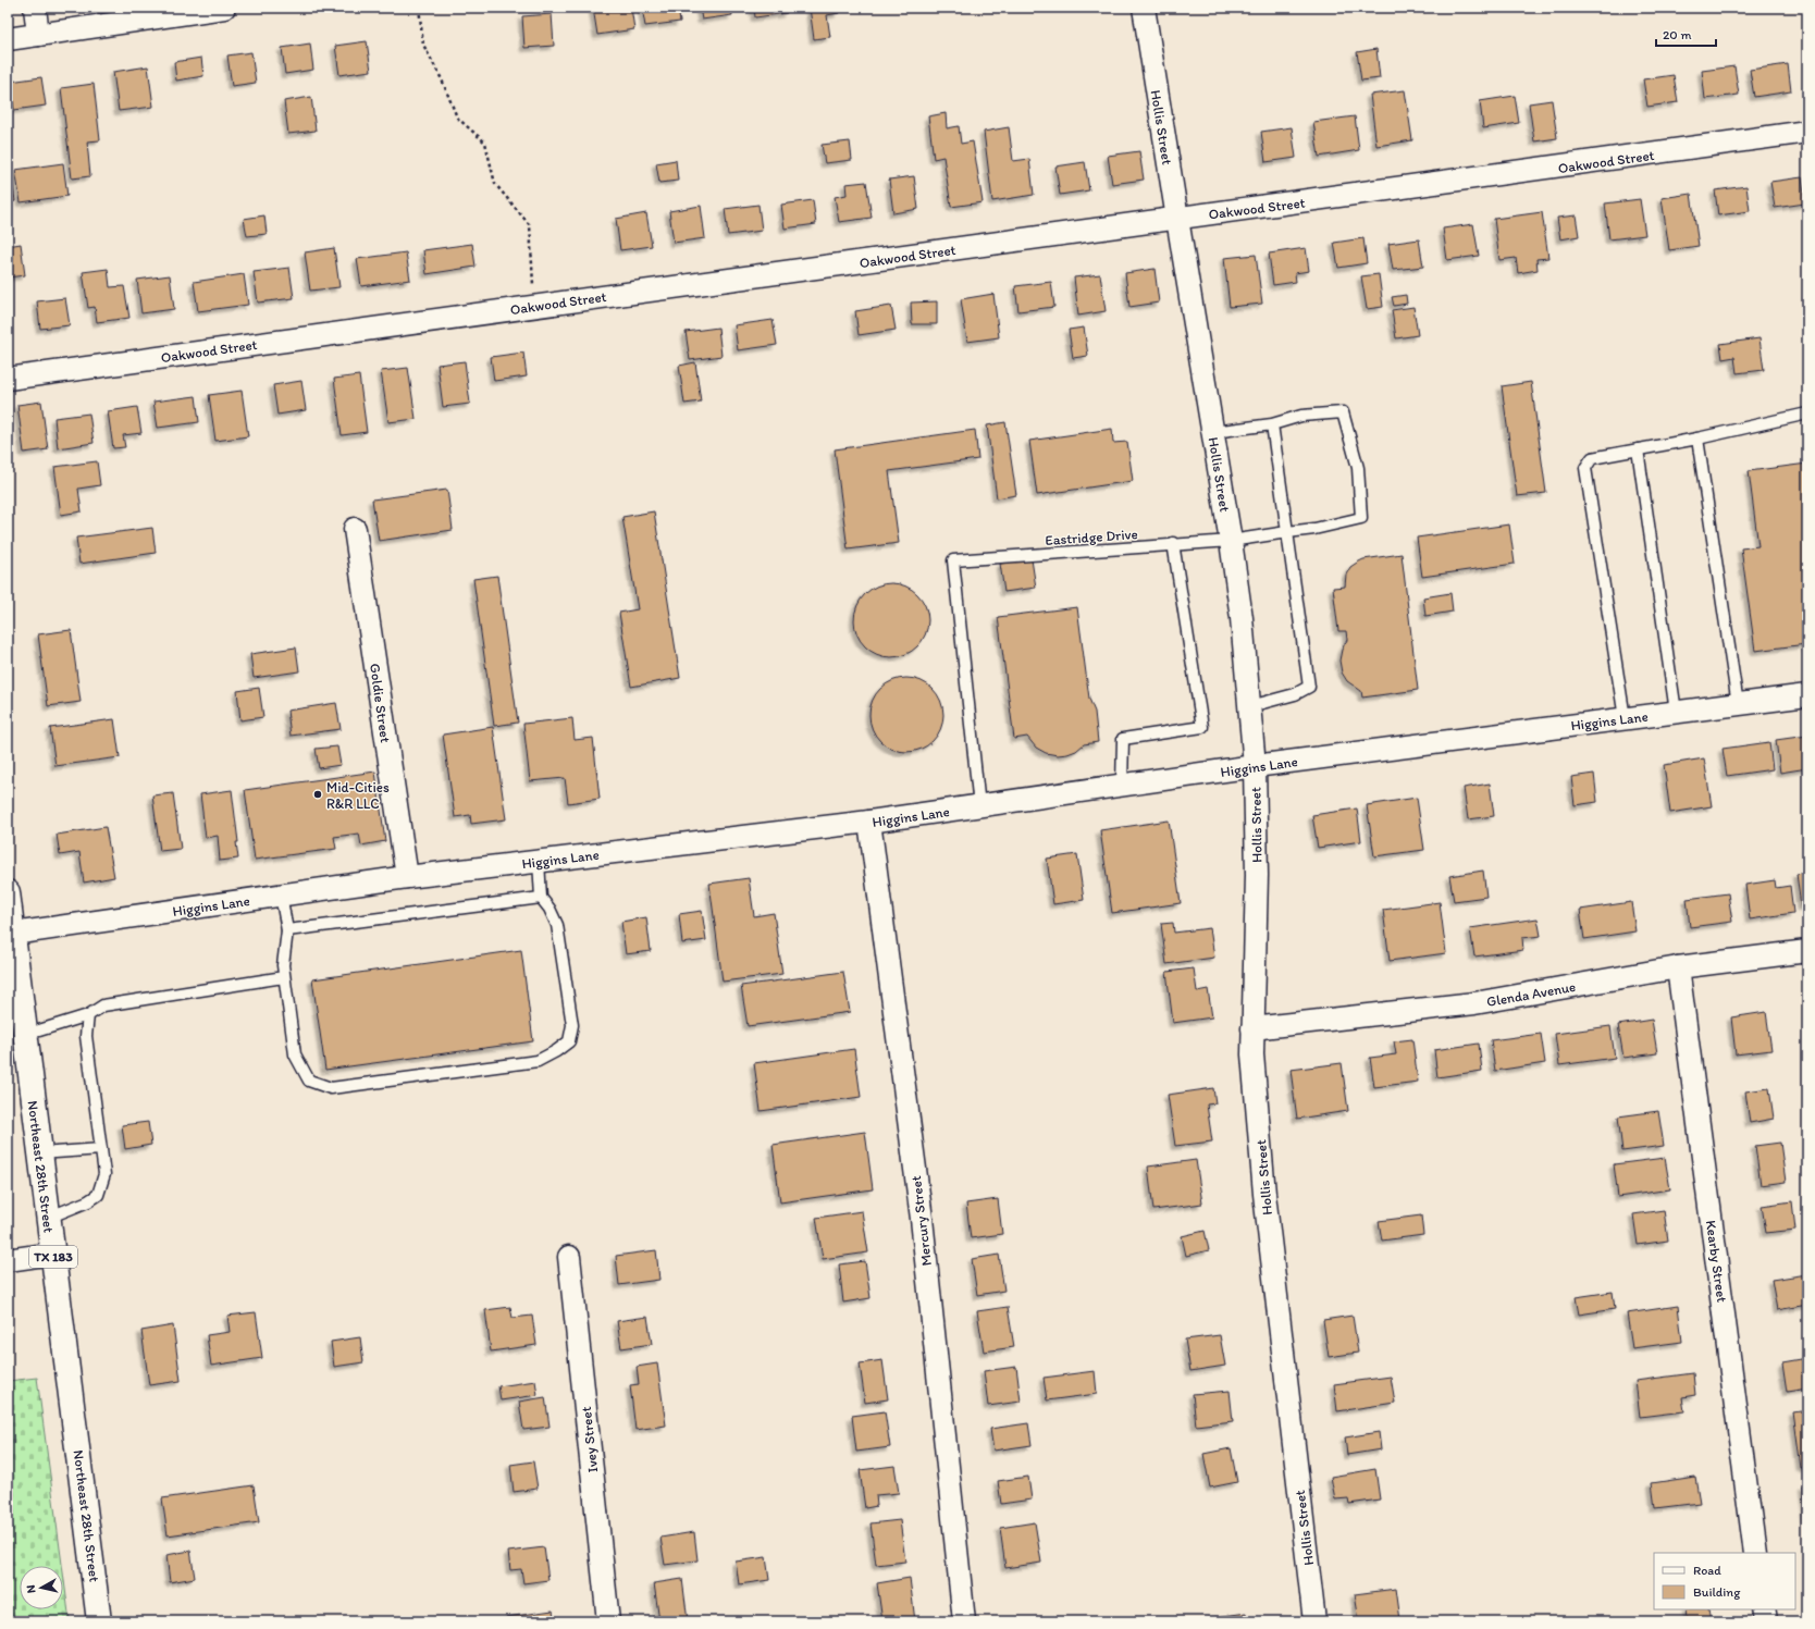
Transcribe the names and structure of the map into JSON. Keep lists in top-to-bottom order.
{
  "streets": {
    "main road": ["Northeast 28th Street", "TX 183"],
    "street": [
      "Hollis Street",
      "Oakwood Street",
      "Goldie Street",
      "Higgins Lane",
      "Glenda Avenue",
      "Mercury Street",
      "Kearby Street",
      "Ivey Street"
    ],
    "lane": ["Eastridge Drive"]
  },
  "crossings": [
    ["Hollis Street", "Oakwood Street"],
    ["Hollis Street", "Eastridge Drive"],
    ["Hollis Street", "Higgins Lane"],
    ["Hollis Street", "Glenda Avenue"],
    ["Eastridge Drive", "Higgins Lane"],
    ["Goldie Street", "Higgins Lane"],
    ["Higgins Lane", "Northeast 28th Street"],
    ["Higgins Lane", "Mercury Street"],
    ["Glenda Avenue", "Kearby Street"]
  ],
  "places": ["Mid-Cities R&R LLC"],
  "legend": ["Road", "Building"],
  "scale_bar": "20 m",
  "north": "left"
}
